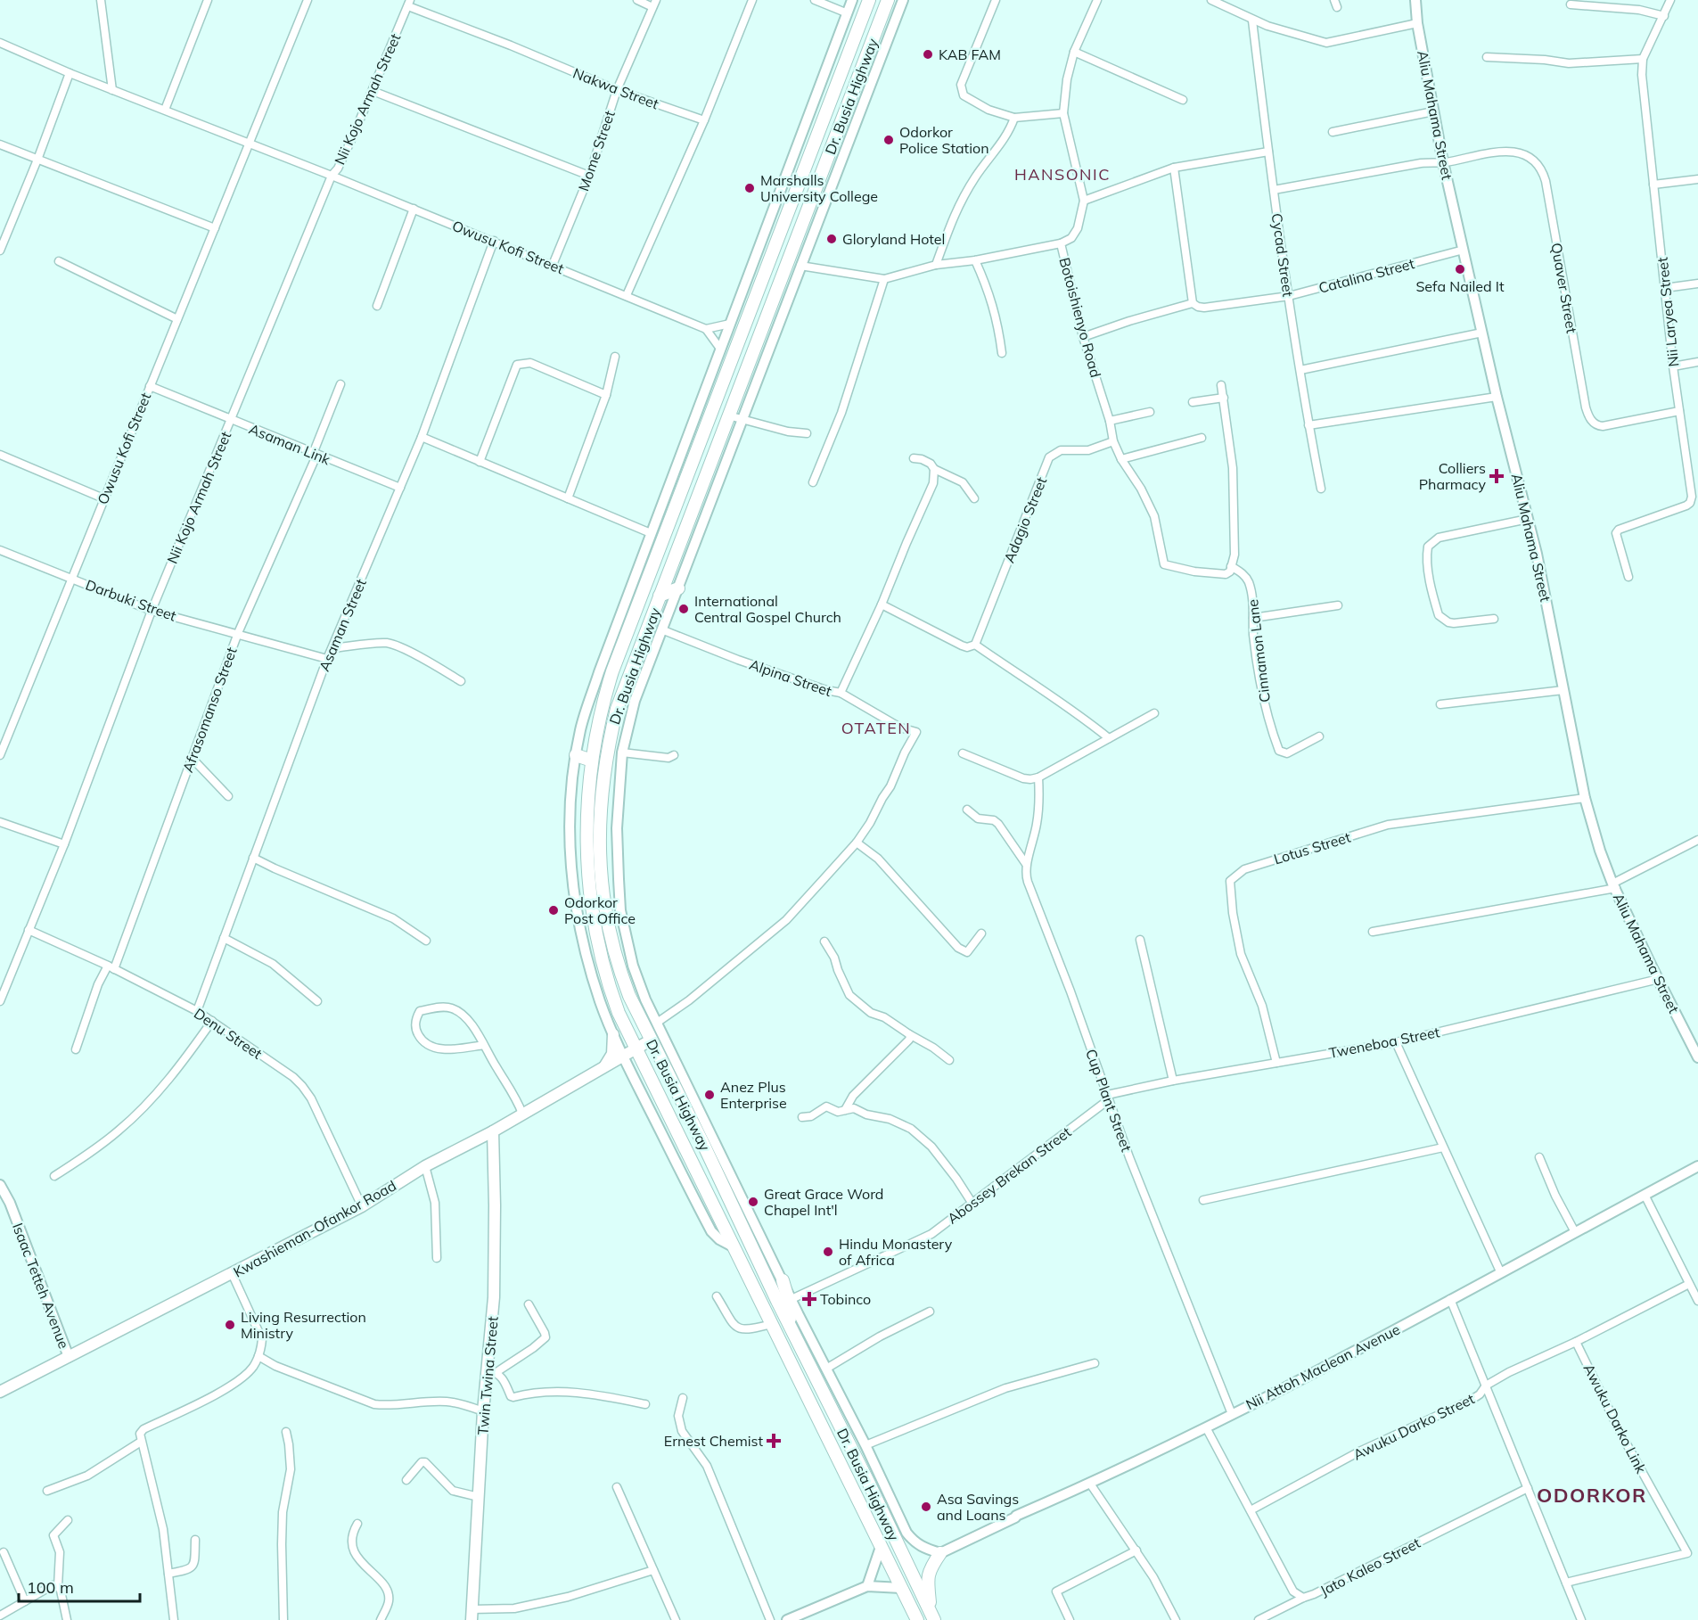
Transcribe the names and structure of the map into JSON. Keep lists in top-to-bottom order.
{
  "streets": {
    "highway": ["Dr. Busia Highway"],
    "main road": ["Kwashieman-Ofankor Road", "Twin Twina Street"],
    "street": [
      "Nakwa Street",
      "Nii Kojo Armah Street",
      "Aliu Mahama Street",
      "Mome Street",
      "Owusu Kofi Street",
      "Cycad Street",
      "Catalina Street",
      "Quaver Street",
      "Nii Laryea Street",
      "Botoishienyo Road",
      "Asaman Link",
      "Adagio Street",
      "Darbuki Street",
      "Asaman Street",
      "Cinnamon Lane",
      "Alpina Street",
      "Afrasomanso Street",
      "Lotus Street",
      "Denu Street",
      "Tweneboa Street",
      "Cup Plant Street",
      "Abossey Brekan Street",
      "Isaac Tetteh Avenue",
      "Nii Attoh Maclean Avenue",
      "Awuku Darko Link",
      "Awuku Darko Street",
      "Jato Kaleo Street"
    ]
  },
  "crossings": [
    ["Nakwa Street", "Nii Kojo Armah Street"],
    ["Nakwa Street", "Mome Street"],
    ["Dr. Busia Highway", "Alpina Street"],
    ["Dr. Busia Highway", "Kwashieman-Ofankor Road"],
    ["Nii Kojo Armah Street", "Owusu Kofi Street"],
    ["Nii Kojo Armah Street", "Asaman Link"],
    ["Nii Kojo Armah Street", "Darbuki Street"],
    ["Nii Kojo Armah Street", "Denu Street"],
    ["Aliu Mahama Street", "Catalina Street"],
    ["Aliu Mahama Street", "Quaver Street"],
    ["Aliu Mahama Street", "Lotus Street"],
    ["Aliu Mahama Street", "Tweneboa Street"],
    ["Mome Street", "Owusu Kofi Street"],
    ["Owusu Kofi Street", "Asaman Link"],
    ["Owusu Kofi Street", "Darbuki Street"],
    ["Owusu Kofi Street", "Asaman Street"],
    ["Cycad Street", "Catalina Street"],
    ["Cycad Street", "Quaver Street"],
    ["Catalina Street", "Botoishienyo Road"],
    ["Quaver Street", "Nii Laryea Street"],
    ["Botoishienyo Road", "Adagio Street"],
    ["Botoishienyo Road", "Cinnamon Lane"],
    ["Asaman Link", "Asaman Street"],
    ["Asaman Link", "Afrasomanso Street"],
    ["Darbuki Street", "Asaman Street"],
    ["Darbuki Street", "Afrasomanso Street"],
    ["Asaman Street", "Denu Street"],
    ["Afrasomanso Street", "Denu Street"],
    ["Lotus Street", "Tweneboa Street"],
    ["Denu Street", "Kwashieman-Ofankor Road"],
    ["Tweneboa Street", "Cup Plant Street"],
    ["Tweneboa Street", "Abossey Brekan Street"],
    ["Cup Plant Street", "Abossey Brekan Street"],
    ["Cup Plant Street", "Nii Attoh Maclean Avenue"],
    ["Kwashieman-Ofankor Road", "Isaac Tetteh Avenue"],
    ["Kwashieman-Ofankor Road", "Twin Twina Street"],
    ["Nii Attoh Maclean Avenue", "Jato Kaleo Street"],
    ["Awuku Darko Link", "Awuku Darko Street"],
    ["Awuku Darko Street", "Jato Kaleo Street"]
  ],
  "districts": ["HANSONIC", "OTATEN", "ODORKOR"],
  "places": {
    "other": [
      "KAB FAM",
      "Odorkor Police Station",
      "Marshalls University College",
      "Gloryland Hotel",
      "Sefa Nailed It",
      "International Central Gospel Church",
      "Odorkor Post Office",
      "Anez Plus Enterprise",
      "Great Grace Word Chapel Int'l",
      "Hindu Monastery of Africa",
      "Living Resurrection Ministry",
      "Asa Savings and Loans"
    ],
    "health": ["Colliers Pharmacy", "Tobinco", "Ernest Chemist"]
  },
  "scale_bar": "100 m"
}
